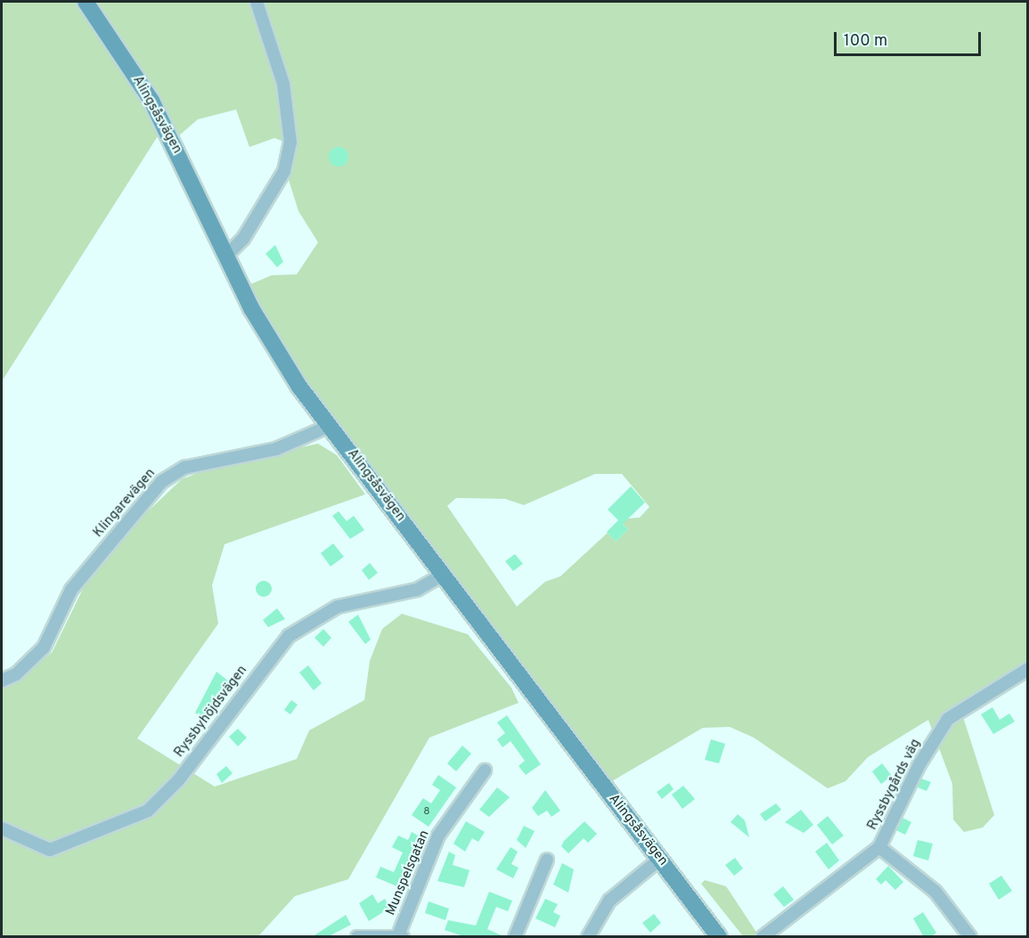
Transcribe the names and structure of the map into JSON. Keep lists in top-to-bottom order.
{
  "streets": {
    "main road": ["Alingsåsvägen"],
    "street": [
      "Klingarevägen",
      "Ryssbyhöjdsvägen",
      "Ryssbygårds väg",
      "Munspelsgatan"
    ]
  },
  "crossings": [
    ["Alingsåsvägen", "Klingarevägen"],
    ["Alingsåsvägen", "Ryssbyhöjdsvägen"]
  ],
  "house_numbers": ["8"],
  "scale_bar": "100 m"
}
